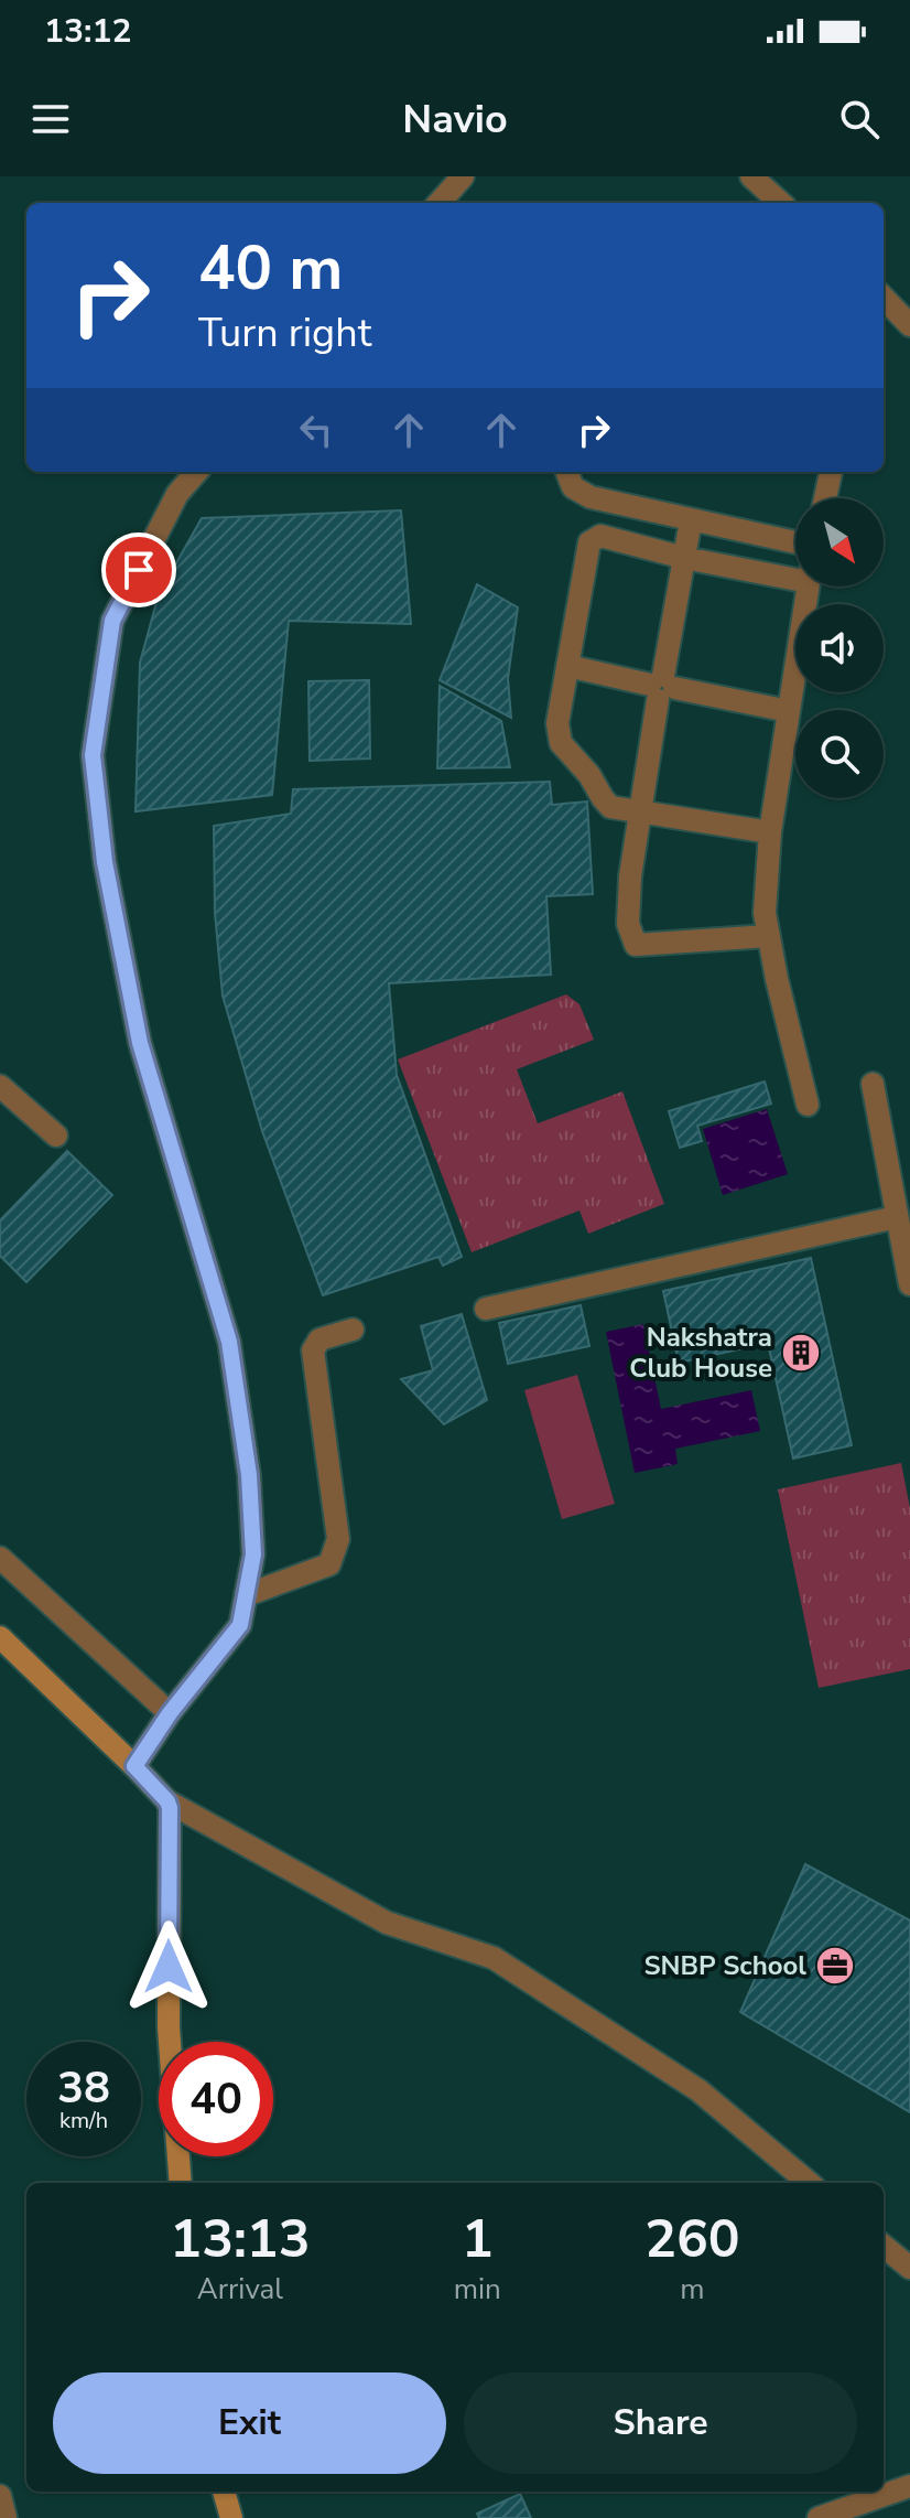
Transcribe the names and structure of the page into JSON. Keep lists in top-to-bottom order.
{
  "places": {
    "building": ["Nakshatra Club House"],
    "office": ["SNBP School"]
  },
  "north": "bottom right",
  "page": {
    "status": "13:12",
    "header": "Navio",
    "turn": ["40 m", "Turn right"],
    "speed": "38 km/h",
    "limit": "40",
    "eta": [
      "13:13",
      "Arrival",
      "1",
      "min",
      "260",
      "m"
    ],
    "buttons": ["Exit", "Share"]
  }
}
